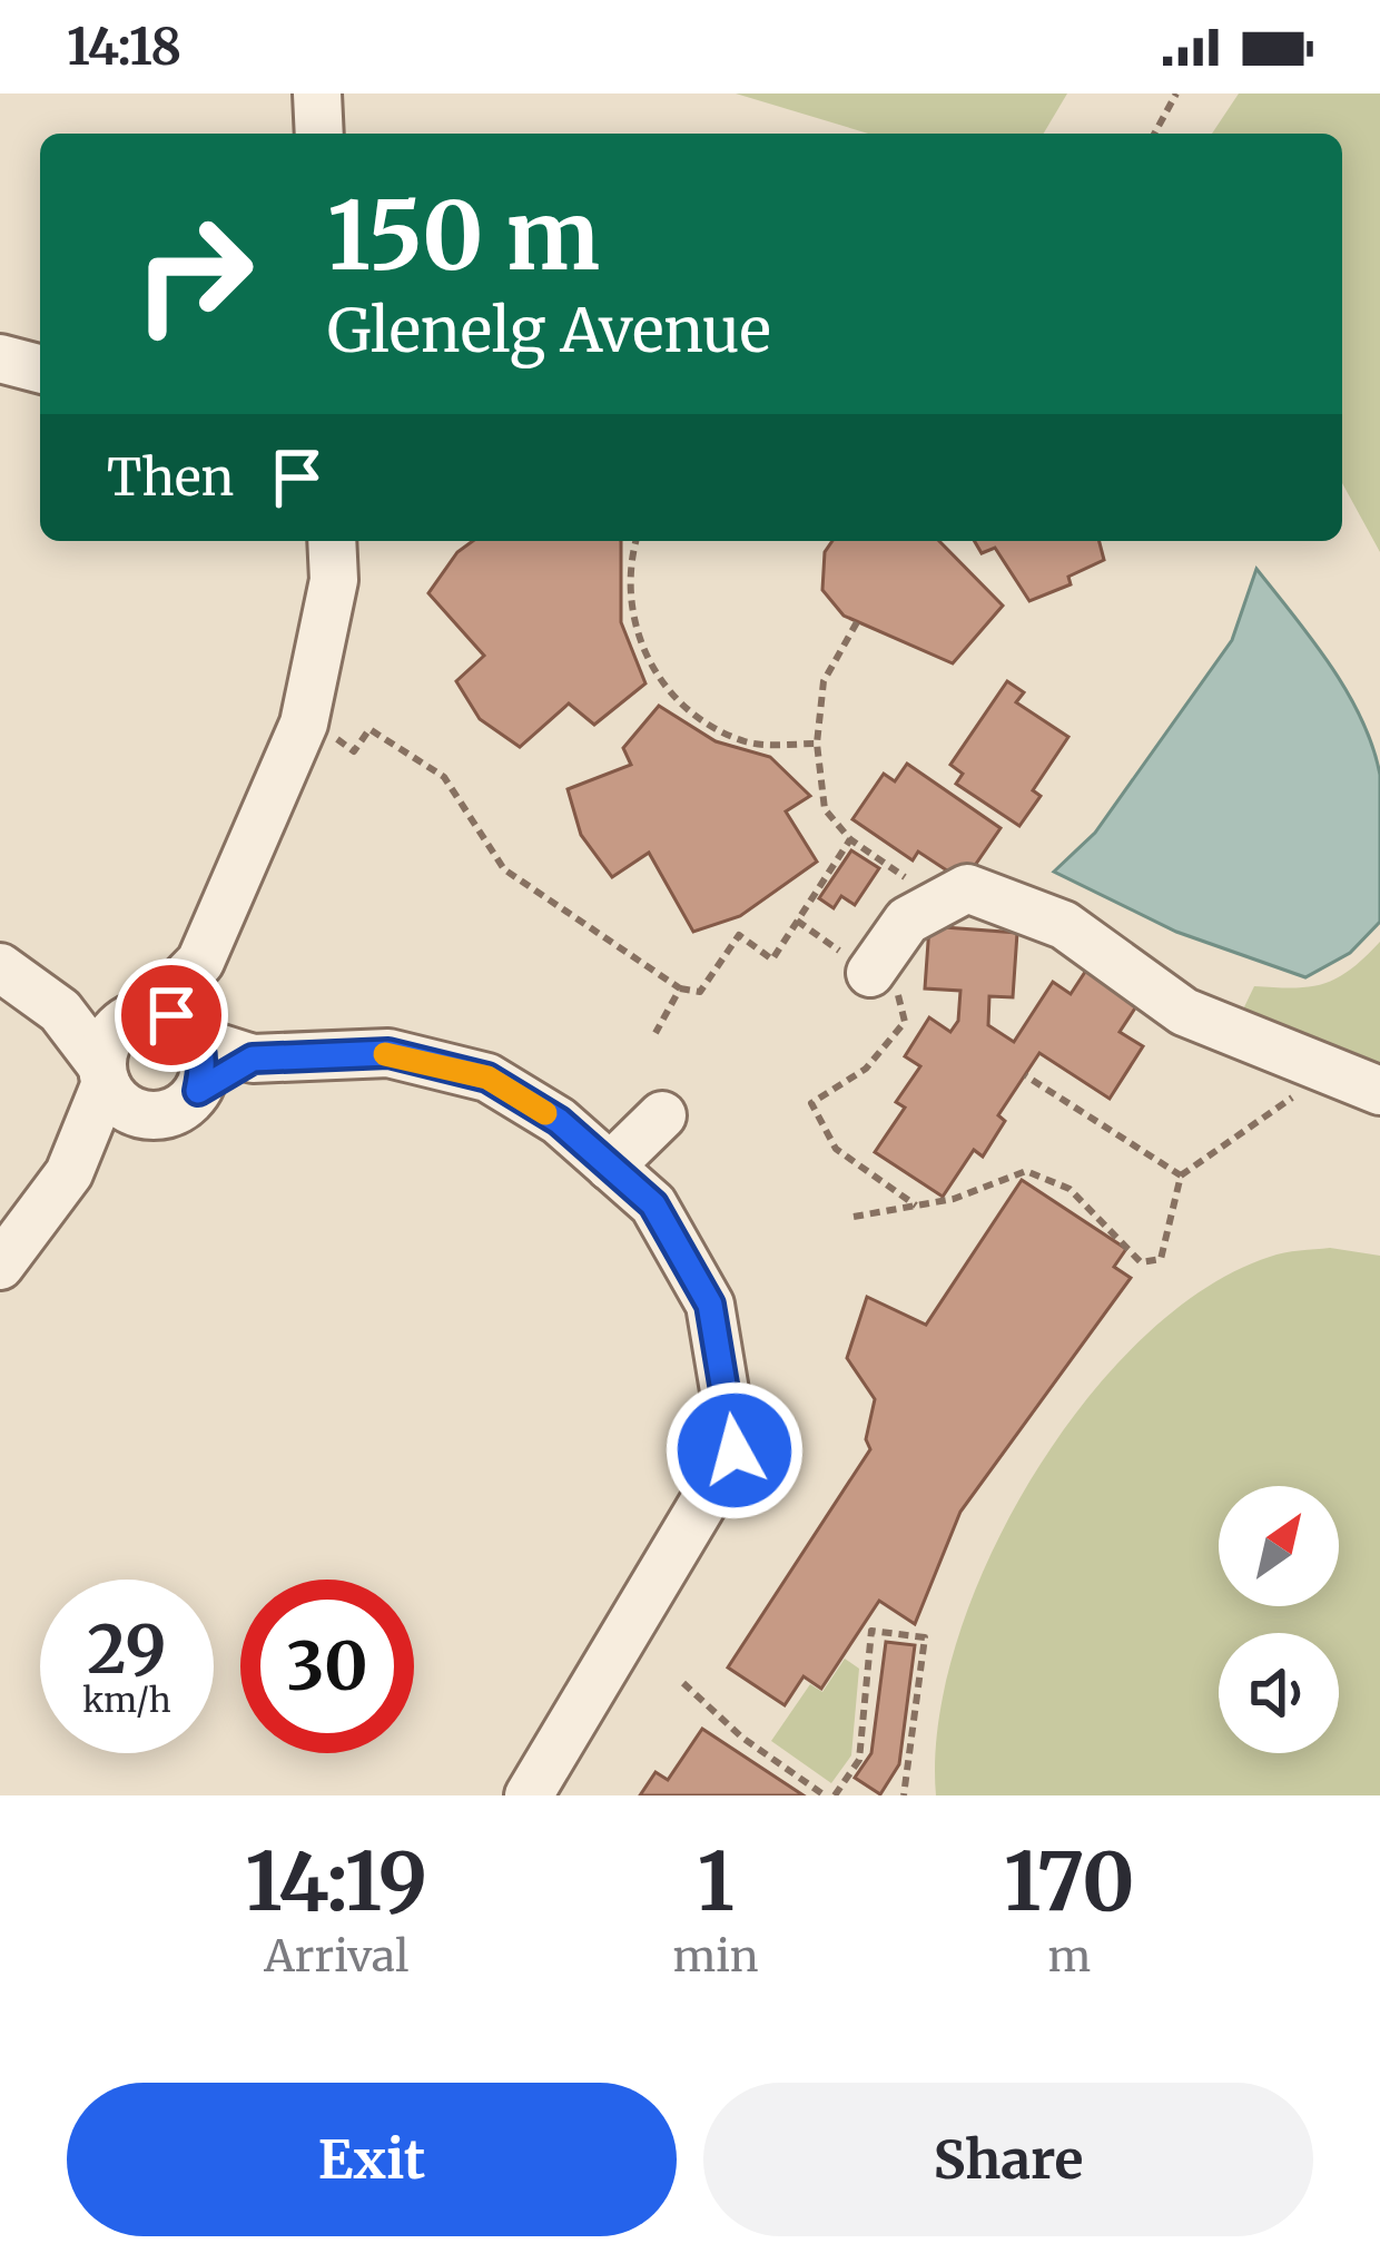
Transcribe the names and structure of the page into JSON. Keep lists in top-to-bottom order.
{
  "north": "top right",
  "page": {
    "status": "14:18",
    "turn": ["150 m", "Glenelg Avenue"],
    "then": "Then",
    "speed": "29 km/h",
    "limit": "30",
    "eta": [
      "14:19",
      "Arrival",
      "1",
      "min",
      "170",
      "m"
    ],
    "buttons": ["Exit", "Share"]
  }
}
